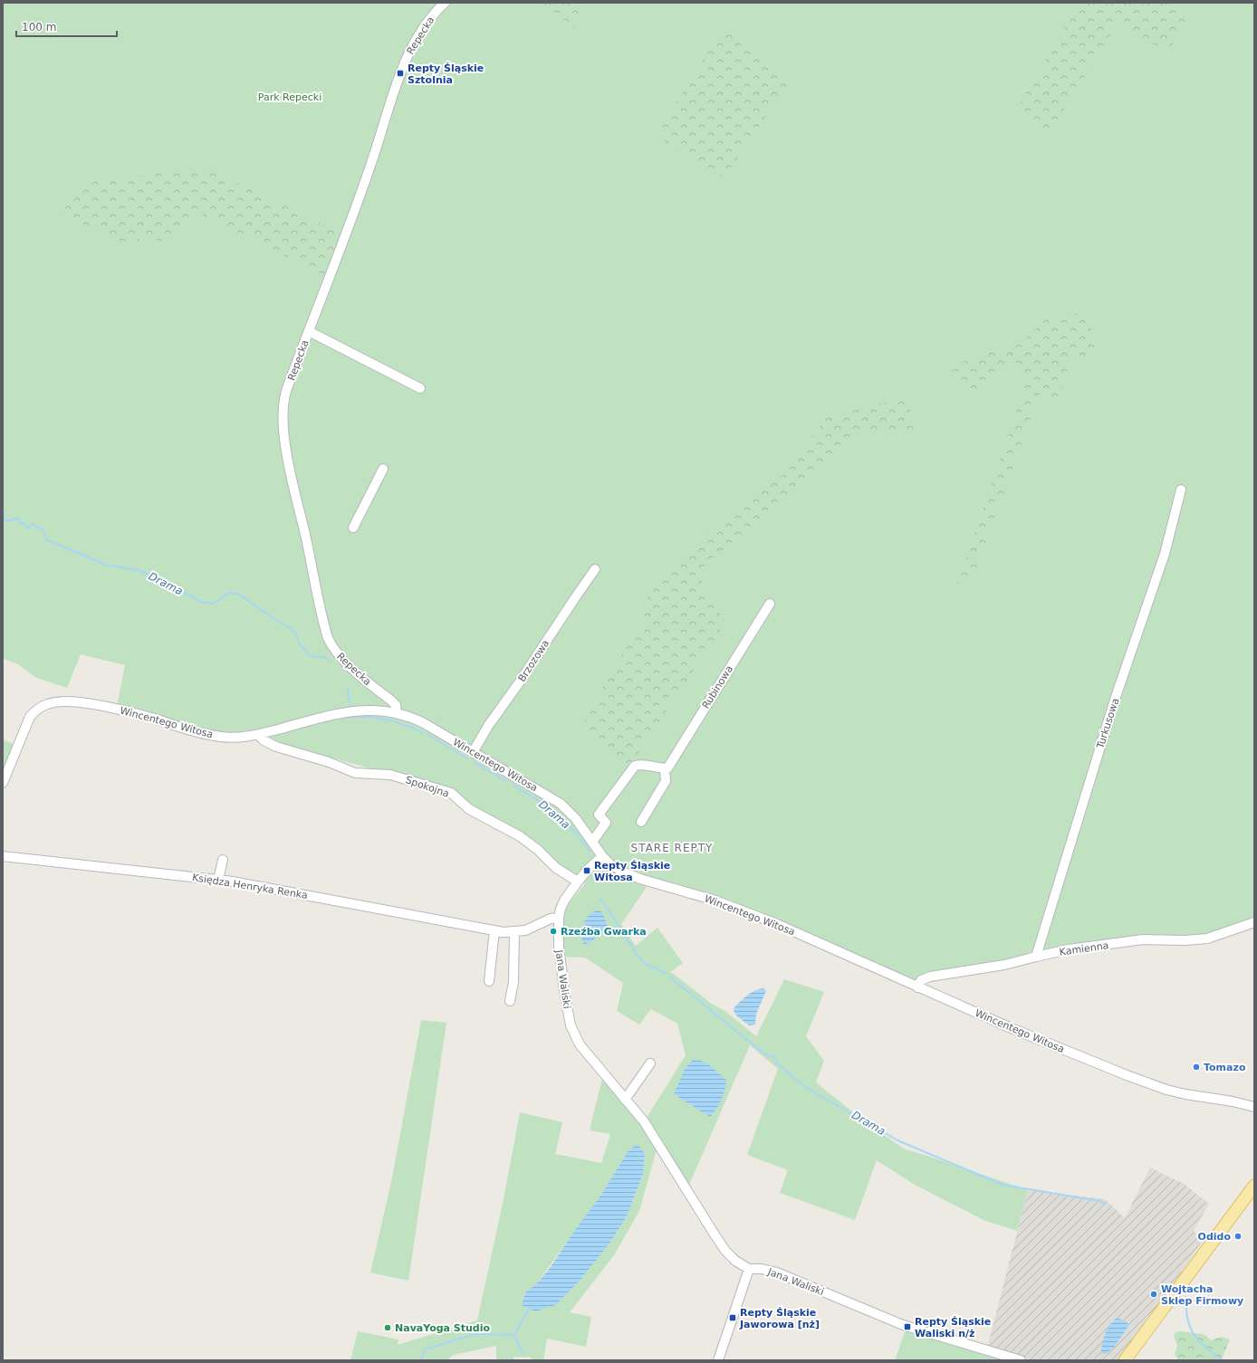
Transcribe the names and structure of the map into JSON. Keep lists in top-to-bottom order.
{
  "streets": {
    "street": [
      "Repecka",
      "Brzozowa",
      "Rubinowa",
      "Wincentego Witosa",
      "Turkusowa",
      "Spokojna",
      "Księdza Henryka Renka",
      "Kamienna",
      "Jana Waliski"
    ]
  },
  "crossings": [
    ["Repecka", "Wincentego Witosa"],
    ["Brzozowa", "Wincentego Witosa"],
    ["Wincentego Witosa", "Spokojna"],
    ["Wincentego Witosa", "Kamienna"],
    ["Wincentego Witosa", "Jana Waliski"],
    ["Turkusowa", "Kamienna"],
    ["Spokojna", "Jana Waliski"],
    ["Księdza Henryka Renka", "Jana Waliski"]
  ],
  "districts": ["STARE REPTY"],
  "water": ["Drama"],
  "parks": ["Park Repecki"],
  "places": {
    "transit": [
      "Repty Śląskie Sztolnia",
      "Repty Śląskie Witosa",
      "Repty Śląskie Jaworowa [nż]",
      "Repty Śląskie Waliski n/ż"
    ],
    "other": [
      "Rzeźba Gwarka",
      "Tomazo",
      "Odido",
      "Wojtacha Sklep Firmowy",
      "NavaYoga Studio"
    ]
  },
  "scale_bar": "100 m"
}
